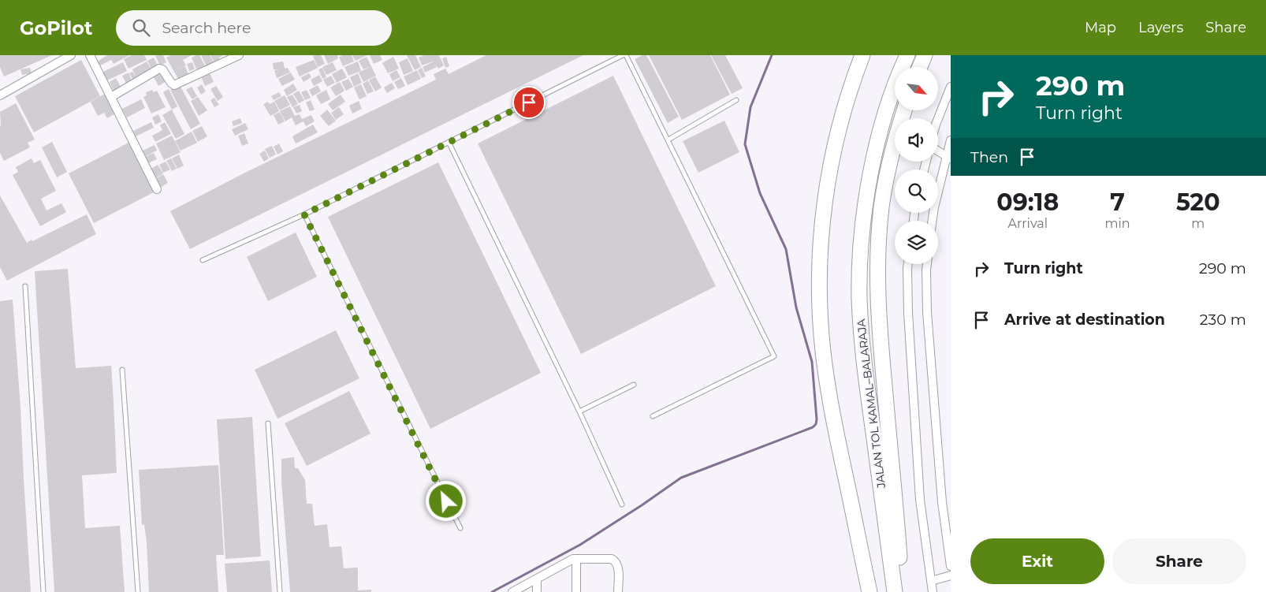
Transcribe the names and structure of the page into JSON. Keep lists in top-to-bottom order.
{
  "streets": {
    "highway": ["JALAN TOL KAMAL–BALARAJA"]
  },
  "north": "bottom right",
  "page": {
    "header": "GoPilot",
    "search": "Search here",
    "nav": ["Map", "Layers", "Share"],
    "turn": ["290 m", "Turn right"],
    "then": "Then",
    "eta": [
      "09:18",
      "Arrival",
      "7",
      "min",
      "520",
      "m"
    ],
    "list": [
      {
        "name": "Turn right",
        "value": "290 m"
      },
      {
        "name": "Arrive at destination",
        "value": "230 m"
      }
    ],
    "buttons": ["Exit", "Share"]
  }
}
